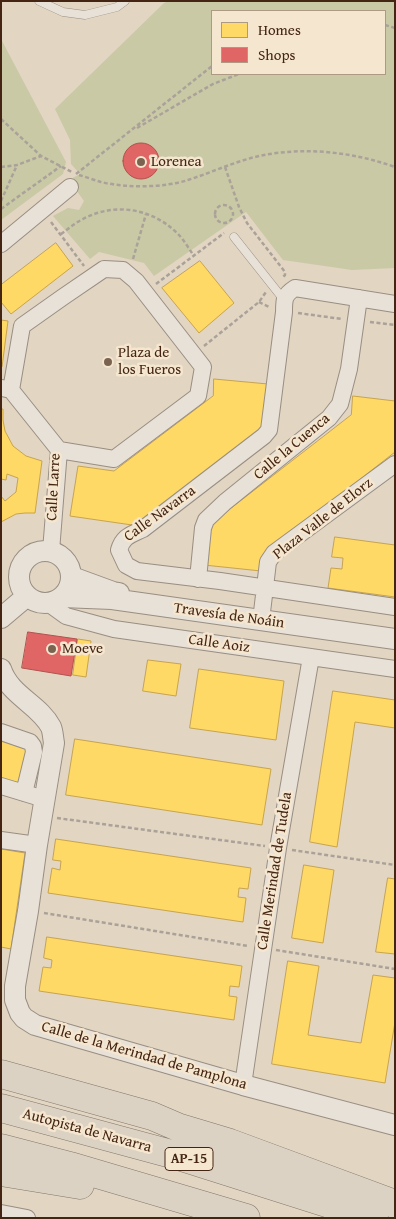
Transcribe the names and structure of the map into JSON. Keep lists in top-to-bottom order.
{
  "streets": {
    "highway": ["Autopista de Navarra", "AP-15"],
    "street": [
      "Calle la Cuenca",
      "Calle Larre",
      "Calle Navarra",
      "Plaza Valle de Elorz",
      "Travesía de Noáin",
      "Calle Aoiz",
      "Calle Merindad de Tudela",
      "Calle de la Merindad de Pamplona"
    ]
  },
  "crossings": [
    ["Calle la Cuenca", "Calle Navarra"],
    ["Calle Larre", "Travesía de Noáin"],
    ["Calle Larre", "Calle Aoiz"],
    ["Calle Navarra", "Plaza Valle de Elorz"],
    ["Plaza Valle de Elorz", "Travesía de Noáin"],
    ["Travesía de Noáin", "Calle Aoiz"],
    ["Calle Aoiz", "Calle Merindad de Tudela"],
    ["Calle Merindad de Tudela", "Calle de la Merindad de Pamplona"]
  ],
  "places": ["Lorenea", "Plaza de los Fueros", "Moeve"],
  "legend": ["Homes", "Shops"]
}
